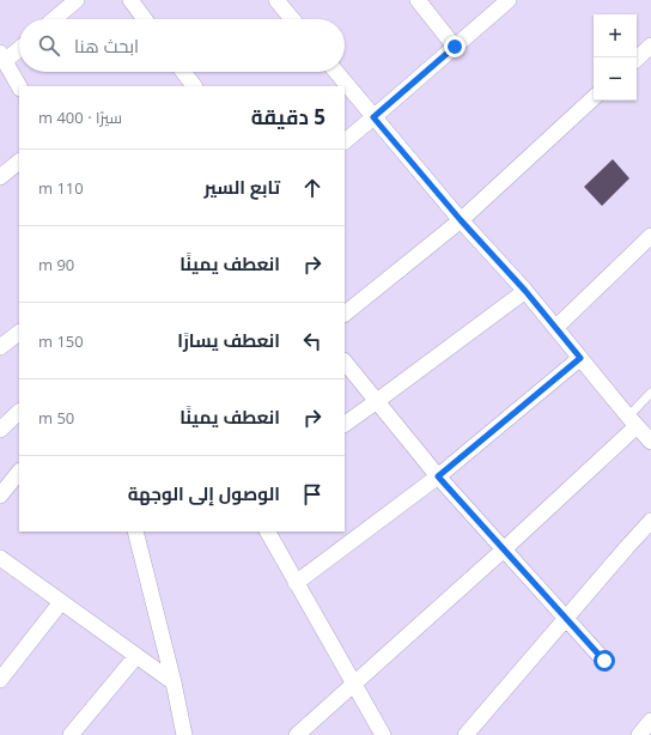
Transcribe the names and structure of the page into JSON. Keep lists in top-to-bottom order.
{
  "page": {
    "map_buttons": ["+", "−"],
    "search": "ابحث هنا",
    "heading": ["5 دقيقة", "سيرًا · 400 m"],
    "list": [
      ["تابع السير", "110 m"],
      ["انعطف يمينًا", "90 m"],
      ["انعطف يسارًا", "150 m"],
      ["انعطف يمينًا", "50 m"],
      "الوصول إلى الوجهة"
    ]
  }
}
